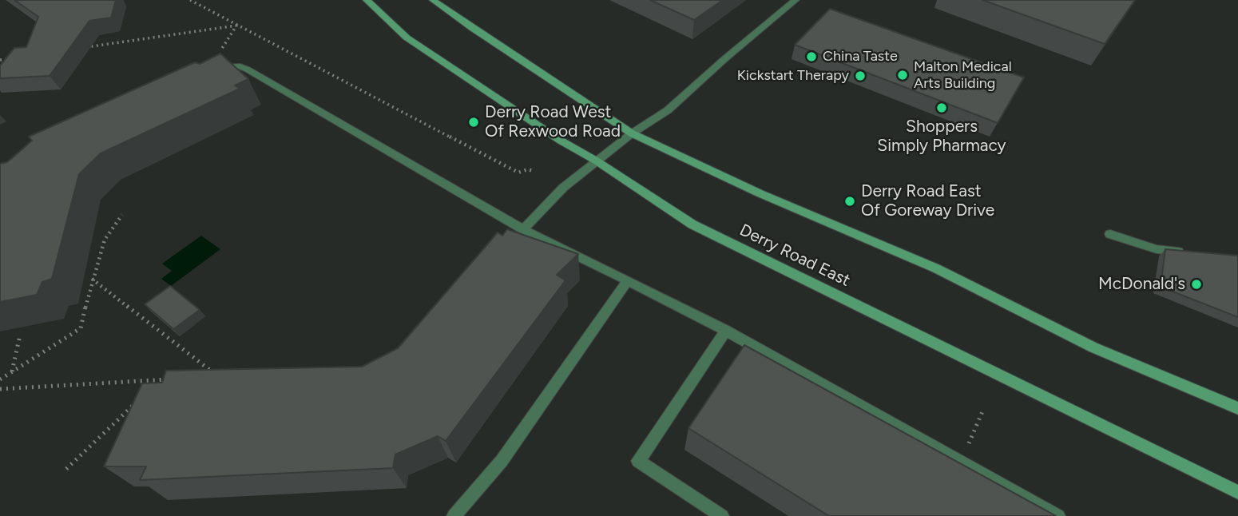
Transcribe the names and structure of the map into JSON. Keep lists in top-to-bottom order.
{
  "streets": {
    "main road": ["Derry Road East"]
  },
  "places": [
    "China Taste",
    "Malton Medical Arts Building",
    "Kickstart Therapy",
    "Shoppers Simply Pharmacy",
    "Derry Road West Of Rexwood Road",
    "Derry Road East Of Goreway Drive",
    "McDonald's"
  ]
}
